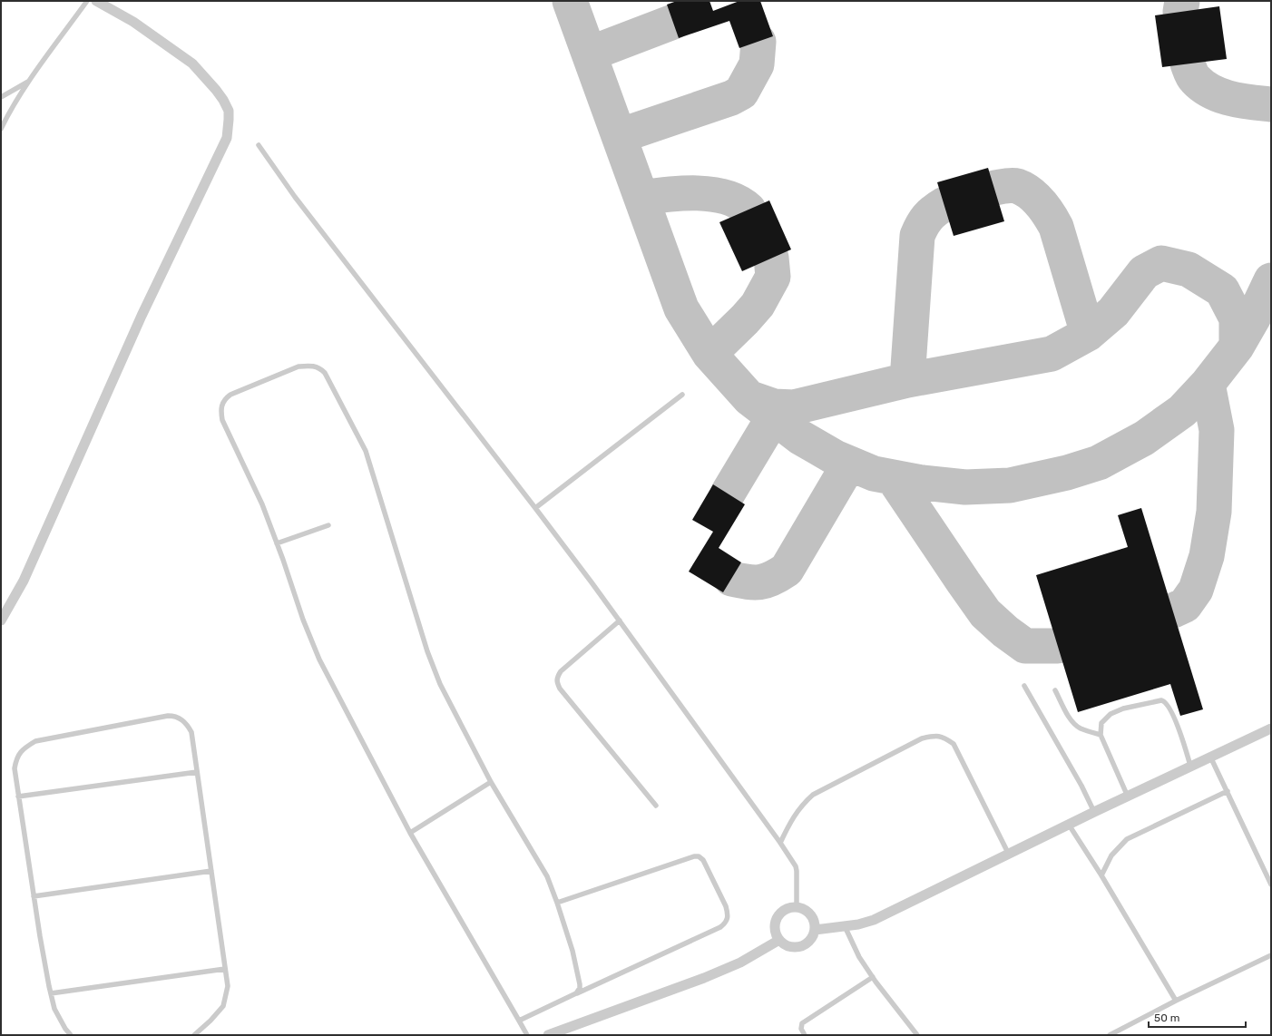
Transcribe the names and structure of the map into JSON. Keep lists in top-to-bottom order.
{
  "scale_bar": "50 m"
}
